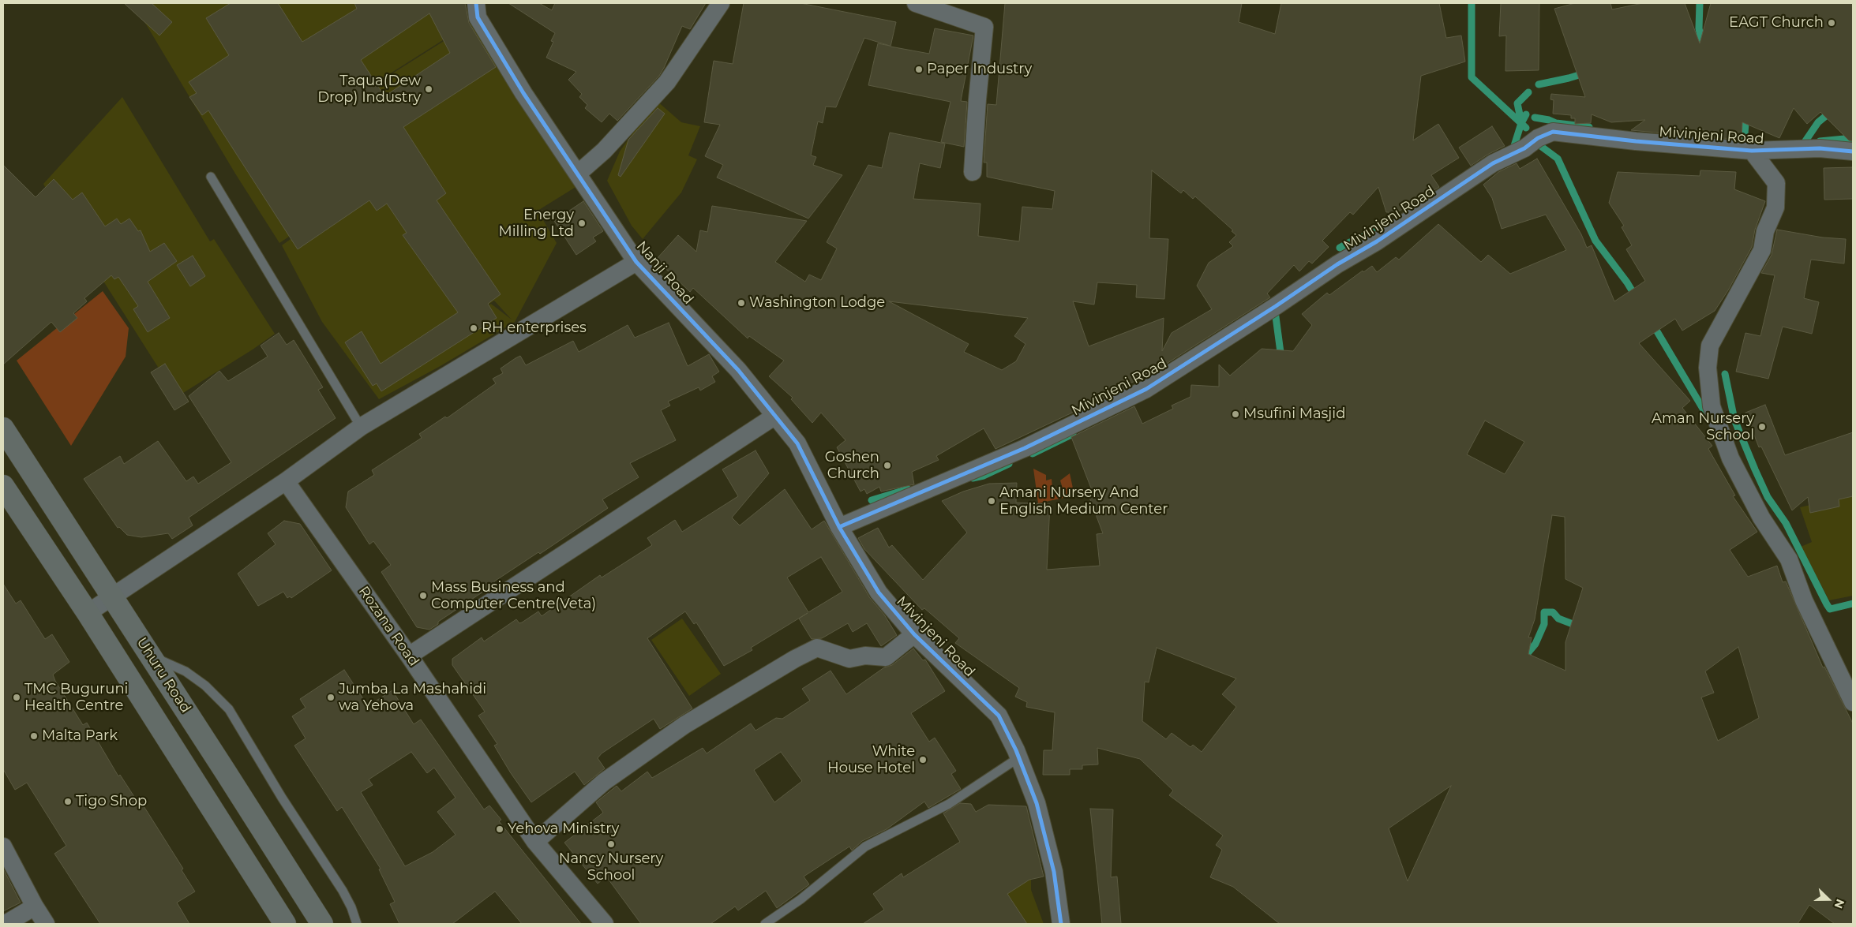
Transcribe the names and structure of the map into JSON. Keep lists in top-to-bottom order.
{
  "streets": {
    "main road": ["Uhuru Road"],
    "street": ["Mivinjeni Road", "Nanji Road", "Rozana Road"]
  },
  "crossings": [
    ["Mivinjeni Road", "Nanji Road"]
  ],
  "places": [
    "EAGT Church",
    "Paper Industry",
    "Taqua(Dew Drop) Industry",
    "Energy Milling Ltd",
    "Washington Lodge",
    "RH enterprises",
    "Msufini Masjid",
    "Aman Nursery School",
    "Goshen Church",
    "Amani Nursery And English Medium Center",
    "Mass Business and Computer Centre(Veta)",
    "TMC Buguruni Health Centre",
    "Jumba La Mashahidi wa Yehova",
    "Malta Park",
    "White House Hotel",
    "Tigo Shop",
    "Yehova Ministry",
    "Nancy Nursery School"
  ],
  "north": "right"
}
